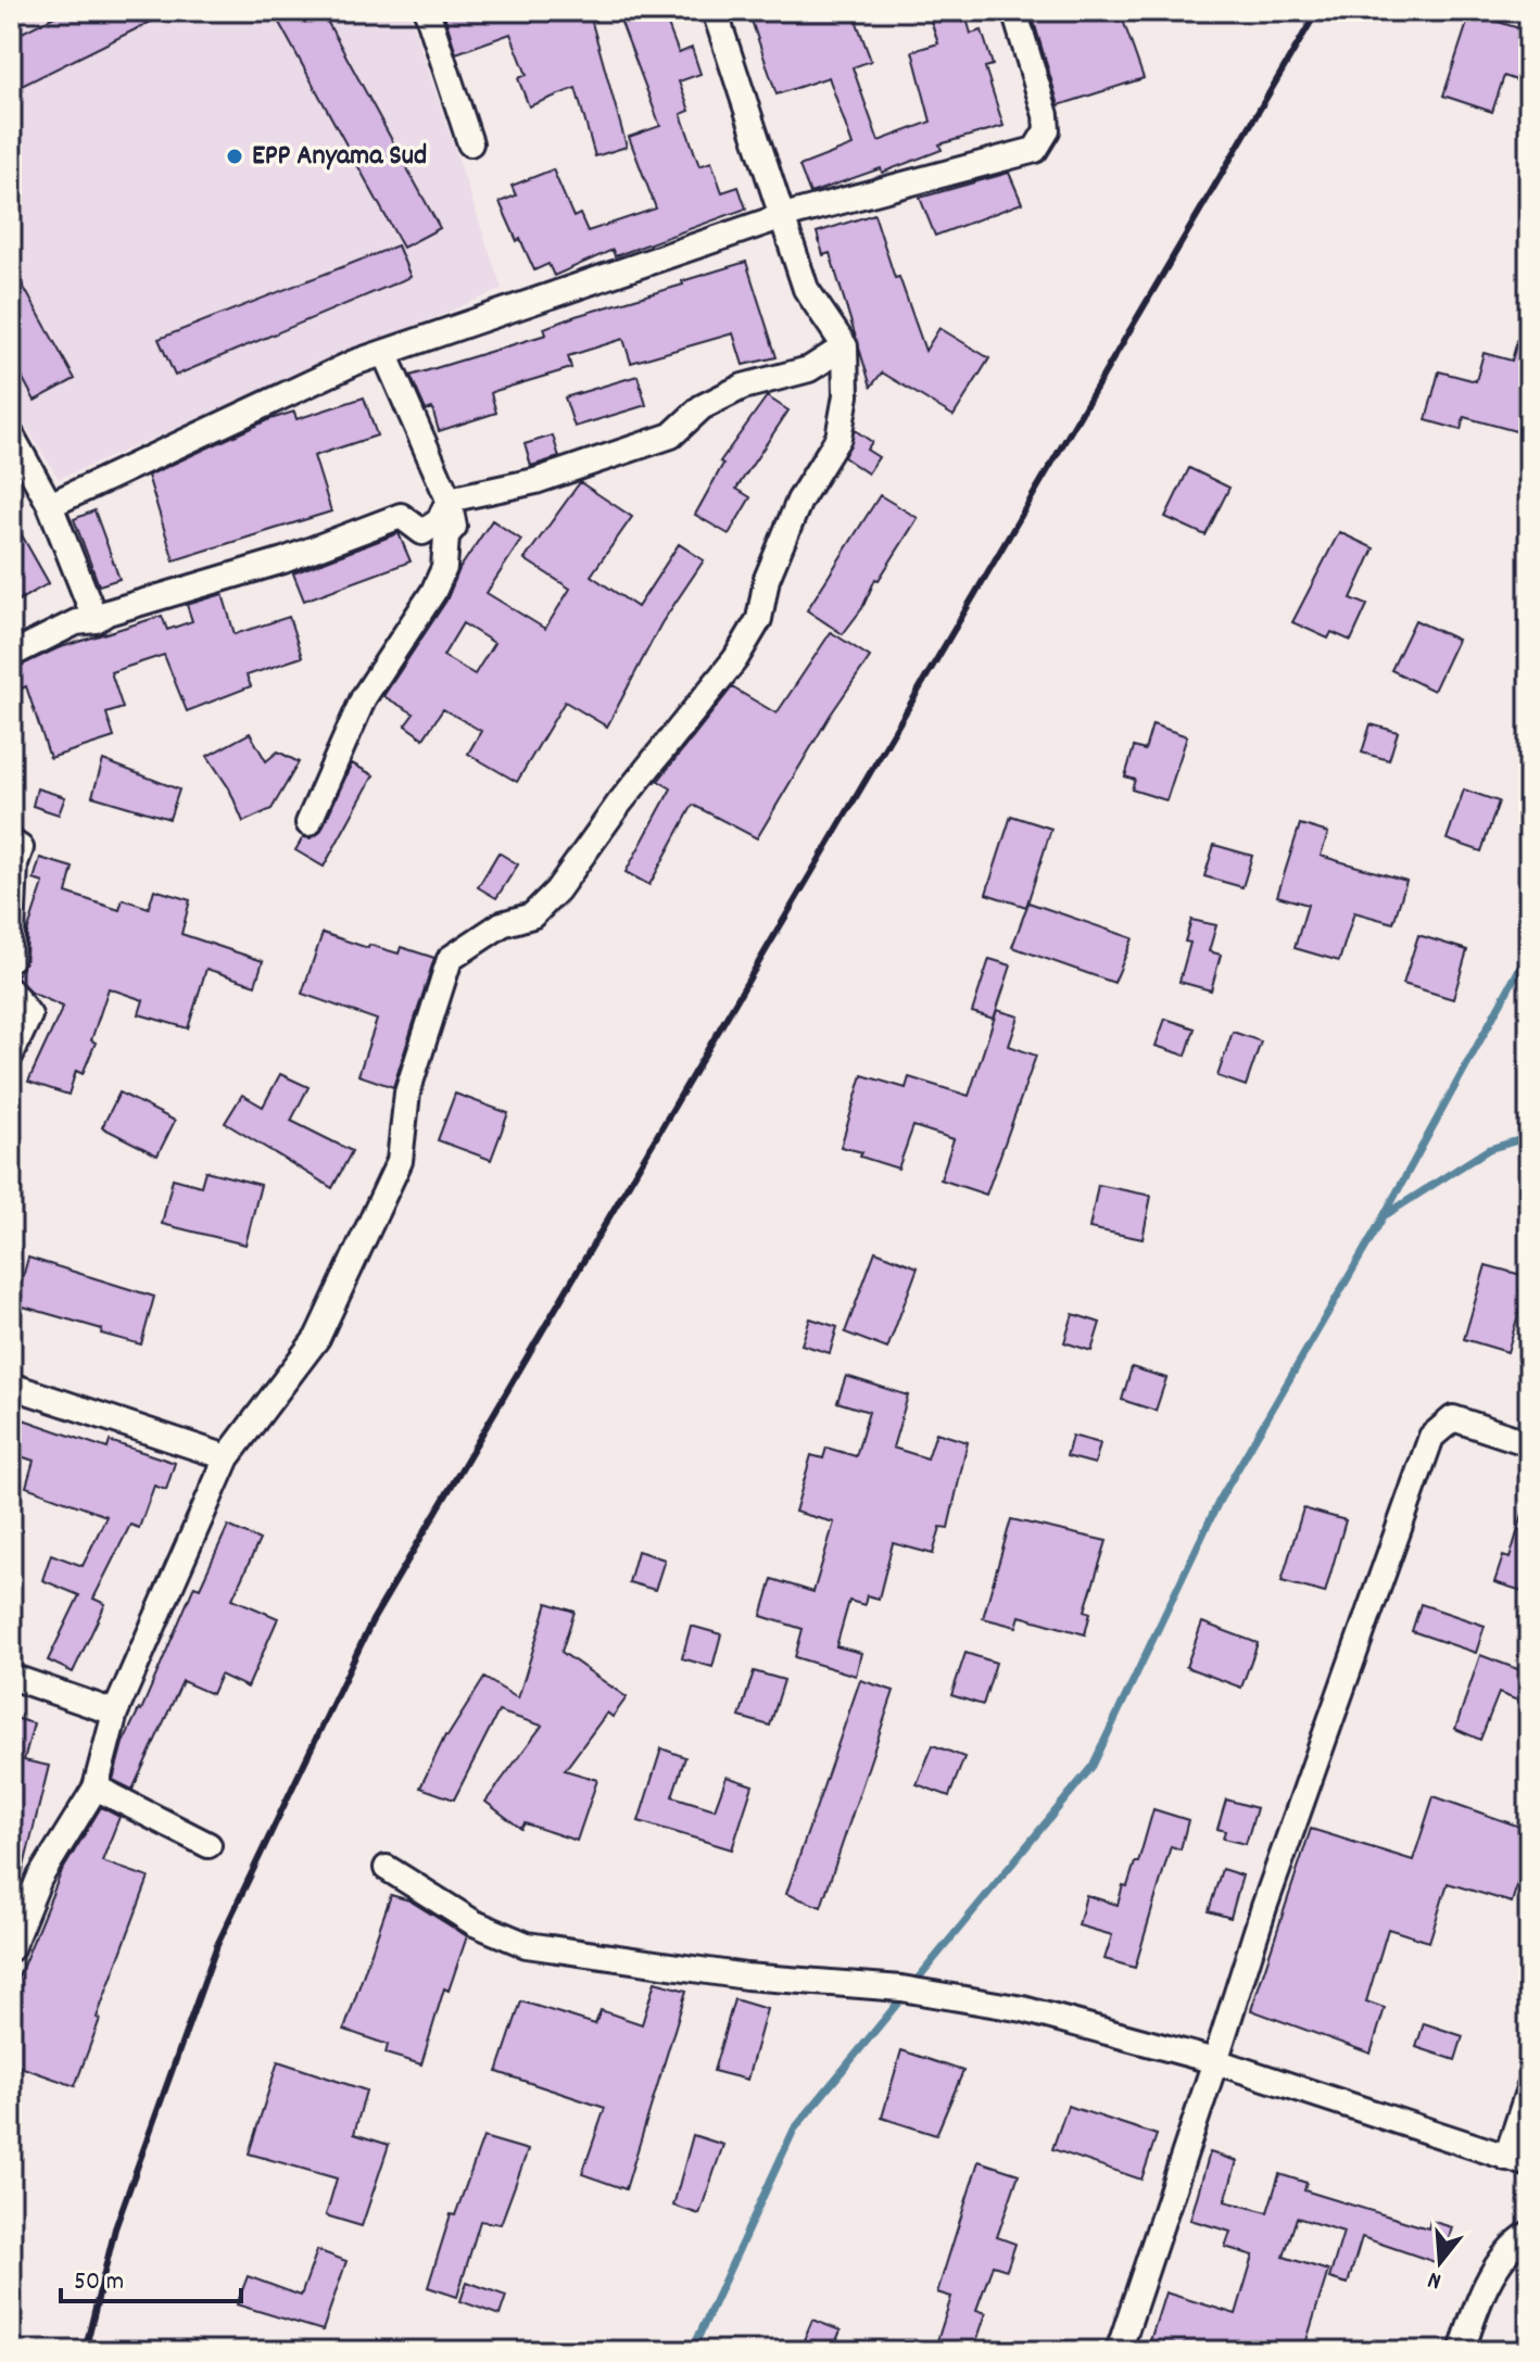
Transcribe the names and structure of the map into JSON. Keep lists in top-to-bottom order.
{
  "places": ["EPP Anyama Sud"],
  "scale_bar": "50 m",
  "north": "bottom"
}
